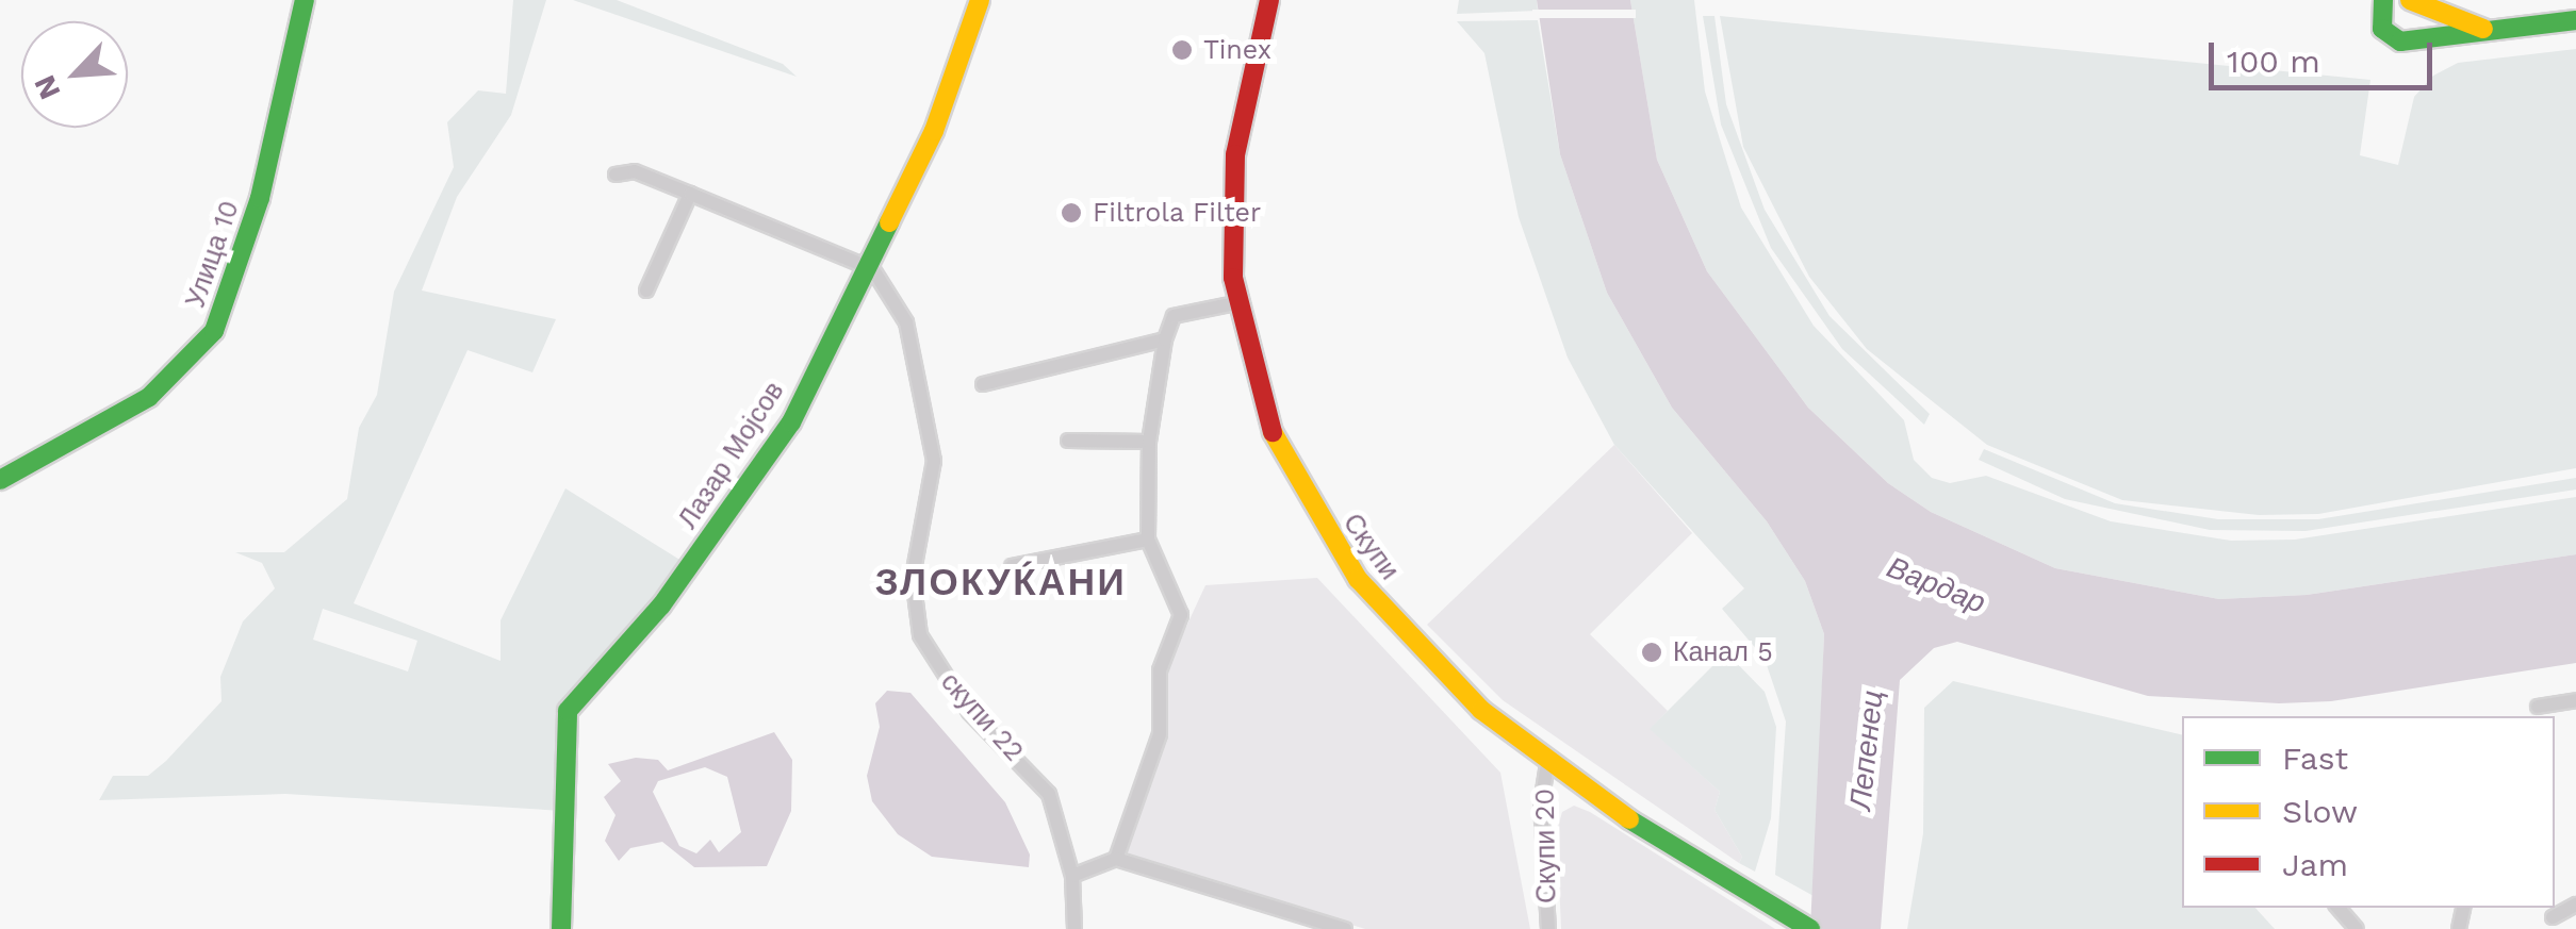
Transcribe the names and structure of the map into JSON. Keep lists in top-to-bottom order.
{
  "streets": {
    "street": [
      "Улица 10",
      "Лазар Мојсов",
      "Скупи",
      "скупи 22",
      "Скупи 20"
    ]
  },
  "crossings": [
    ["Лазар Мојсов", "скупи 22"],
    ["Скупи", "Скупи 20"]
  ],
  "districts": ["ЗЛОКУЌАНИ"],
  "water": ["Вардар", "Лепенец"],
  "places": ["Tinex", "Filtrola Filter", "Канал 5"],
  "legend": ["Fast", "Slow", "Jam"],
  "scale_bar": "100 m",
  "north": "bottom left"
}
